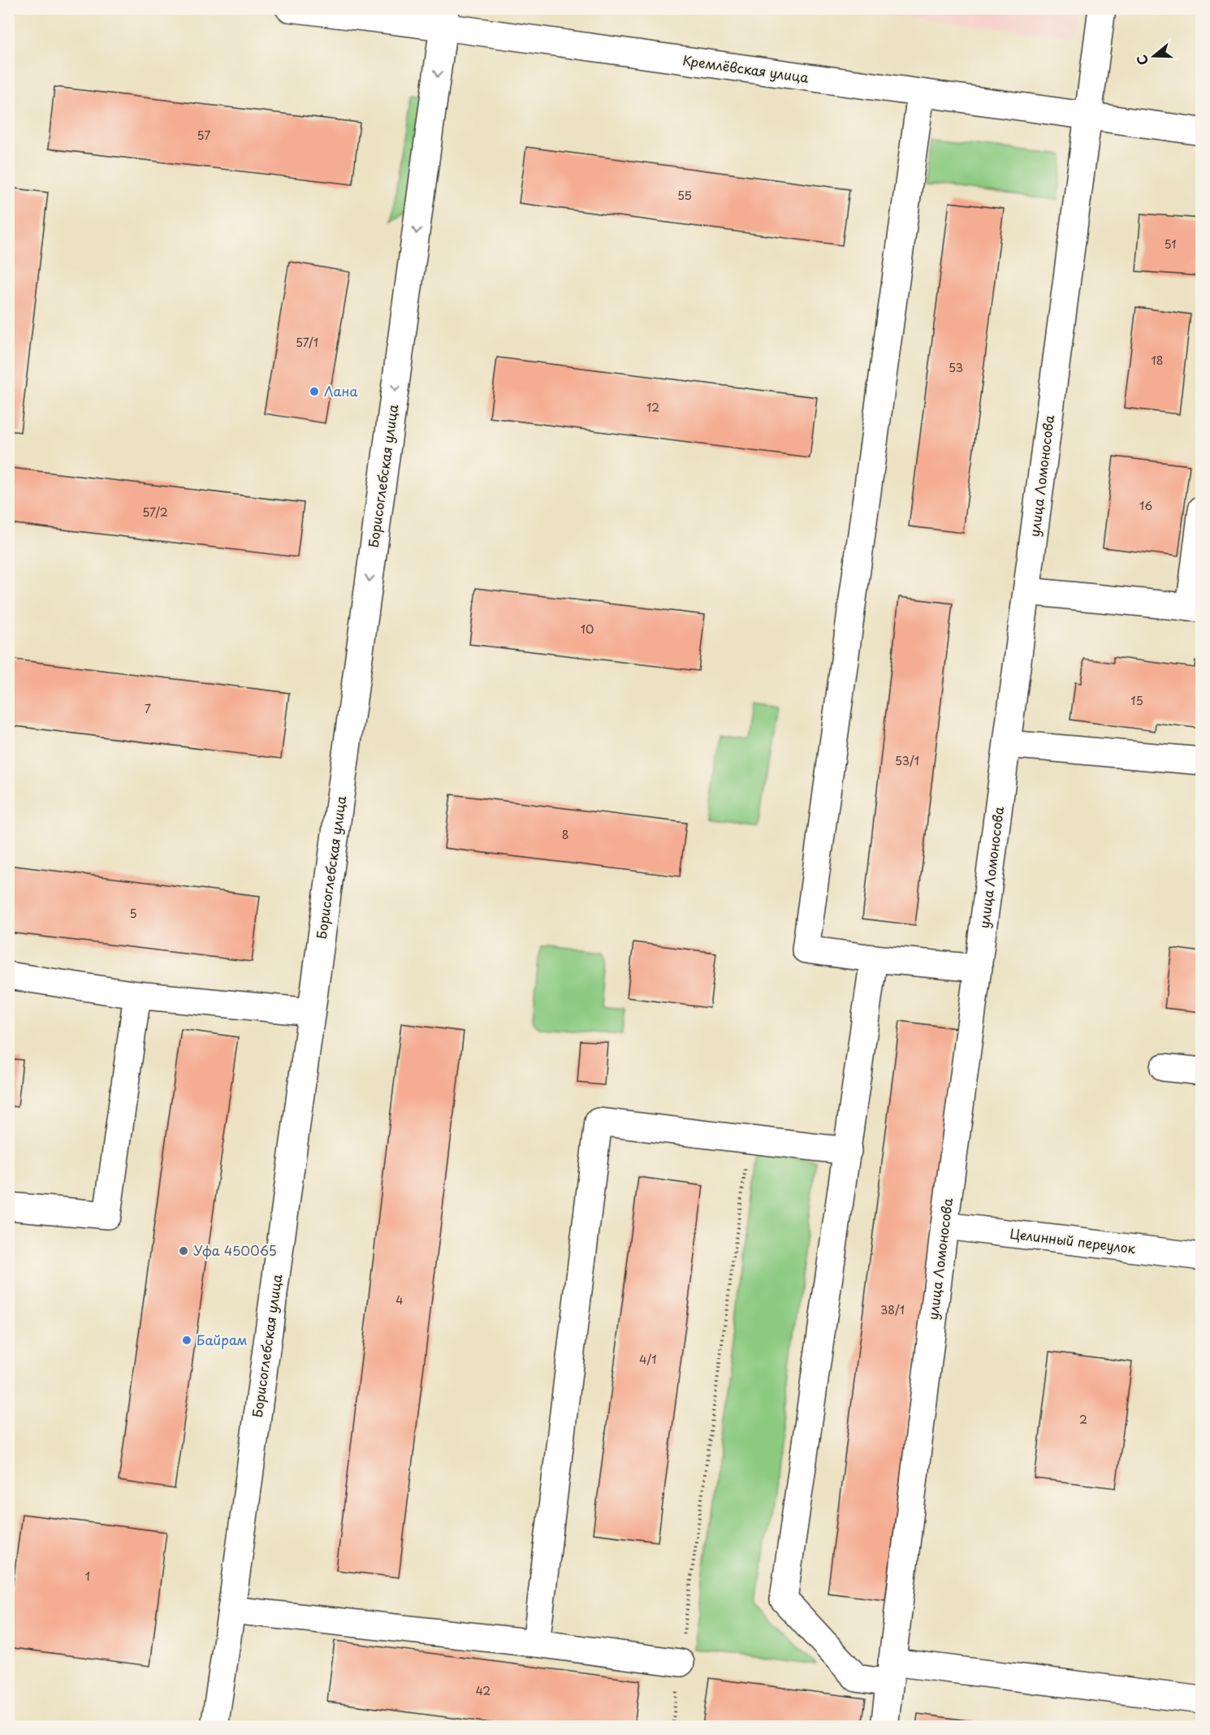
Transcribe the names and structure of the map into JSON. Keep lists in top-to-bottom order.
{
  "streets": {
    "street": [
      "Кремлёвская улица",
      "Борисоглебская улица",
      "улица Ломоносова",
      "Целинный переулок"
    ]
  },
  "crossings": [
    ["Кремлёвская улица", "Борисоглебская улица"],
    ["Кремлёвская улица", "улица Ломоносова"],
    ["улица Ломоносова", "Целинный переулок"]
  ],
  "one_way": ["Борисоглебская улица"],
  "places": ["Лана", "Уфа 450065", "Байрам"],
  "house_numbers": [
    "57",
    "55",
    "51",
    "57/1",
    "18",
    "53",
    "12",
    "16",
    "57/2",
    "10",
    "15",
    "7",
    "53/1",
    "8",
    "5",
    "4",
    "38/1",
    "4/1",
    "2",
    "1",
    "42"
  ],
  "north": "left"
}
